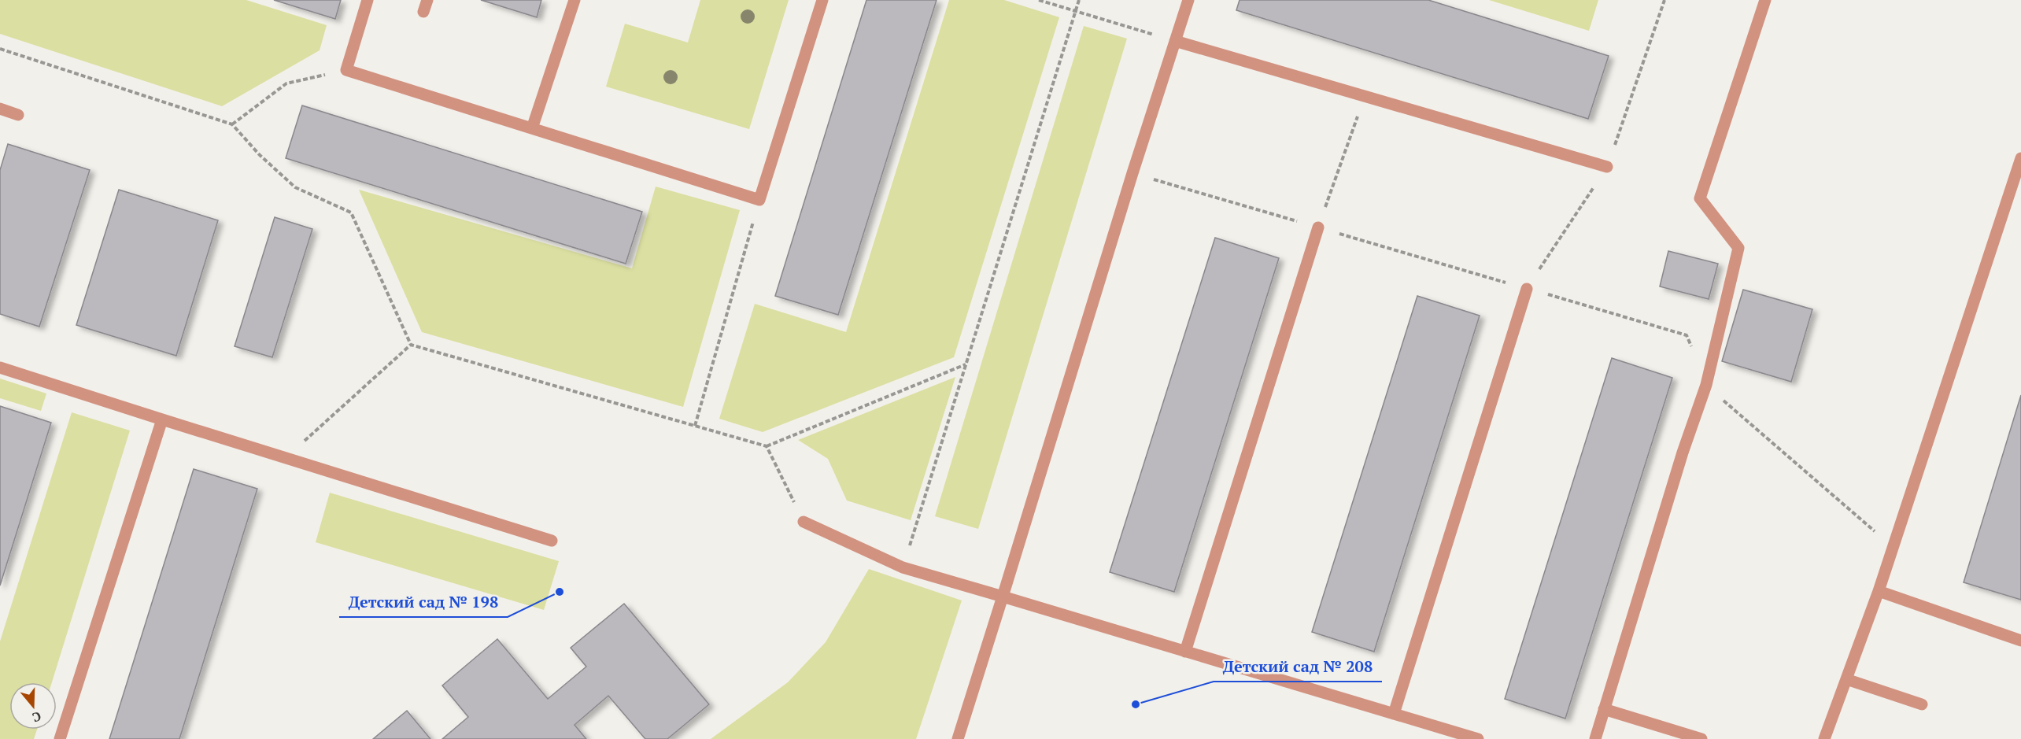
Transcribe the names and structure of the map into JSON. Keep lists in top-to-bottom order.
{
  "places": ["Детский сад № 198", "Детский сад № 208"],
  "north": "bottom"
}
